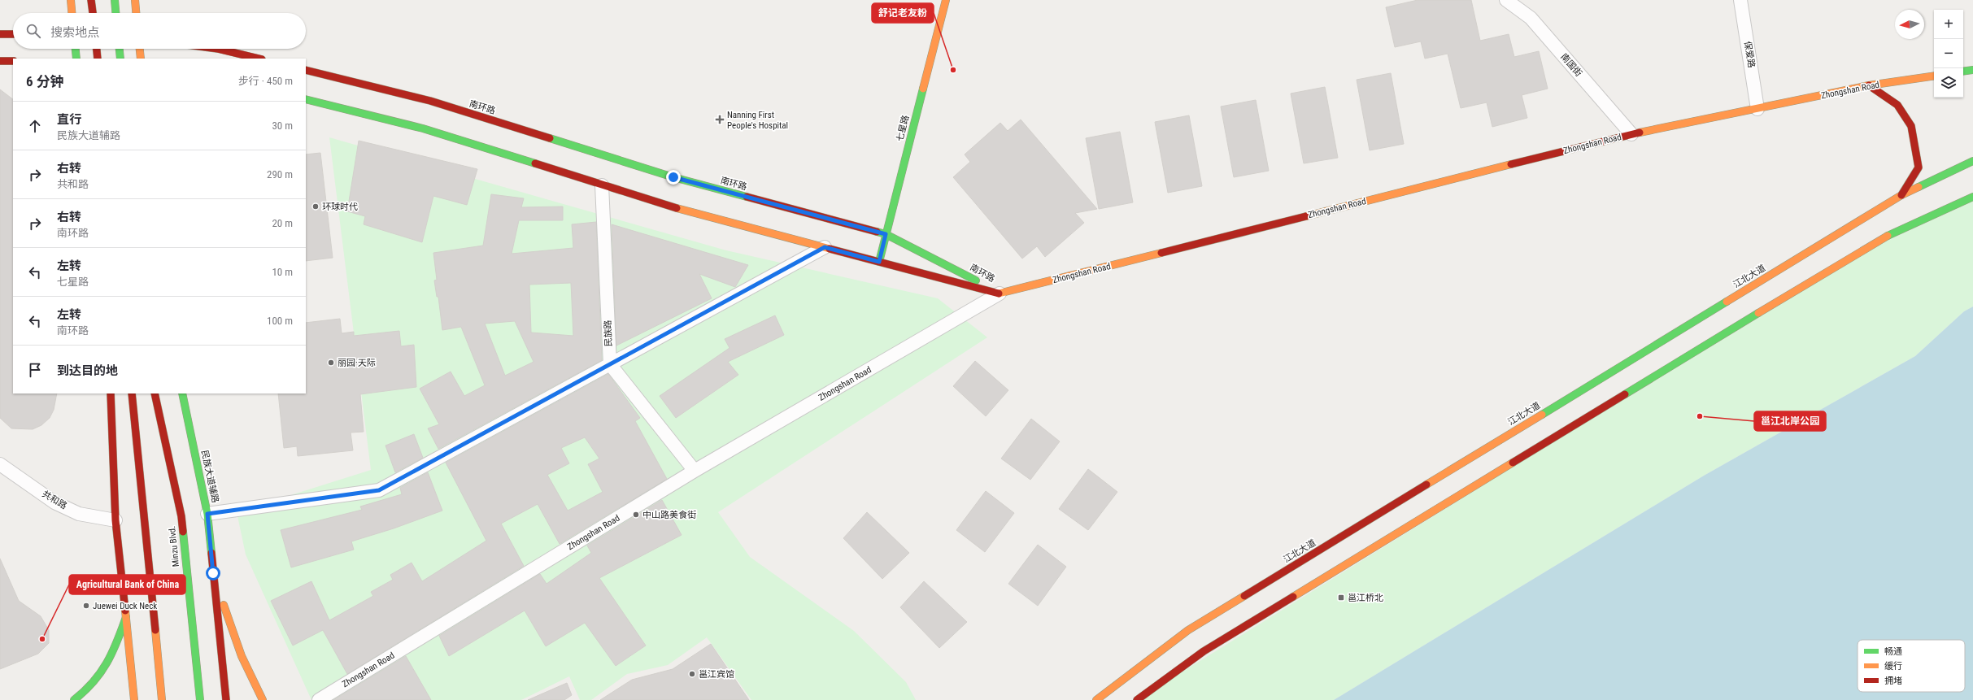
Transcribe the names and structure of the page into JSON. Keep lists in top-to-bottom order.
{
  "streets": {
    "main road": [
      "Zhongshan Road",
      "南环路",
      "七星路",
      "江北大道",
      "民族大道辅路",
      "Minzu Blvd."
    ],
    "street": [
      "保爱路",
      "南国街",
      "民族路",
      "共和路"
    ]
  },
  "crossings": [
    ["保爱路", "Zhongshan Road"],
    ["南国街", "Zhongshan Road"],
    ["Zhongshan Road", "南环路"],
    ["南环路", "七星路"],
    ["南环路", "民族路"]
  ],
  "places": {
    "other": [
      "舒记老友粉",
      "环球时代",
      "丽园·天际",
      "邕江北岸公园",
      "中山路美食街",
      "Juewei Duck Neck",
      "Agricultural Bank of China",
      "邕江宾馆"
    ],
    "health": ["Nanning First People's Hospital"],
    "transit": ["邕江桥北"]
  },
  "legend": ["畅通", "缓行", "拥堵"],
  "north": "left",
  "page": {
    "map_buttons": ["+", "−"],
    "search": "搜索地点",
    "heading": ["6 分钟", "步行 · 450 m"],
    "list": [
      ["直行", "民族大道辅路", "30 m"],
      ["右转", "共和路", "290 m"],
      ["右转", "南环路", "20 m"],
      ["左转", "七星路", "10 m"],
      ["左转", "南环路", "100 m"],
      "到达目的地"
    ]
  }
}
